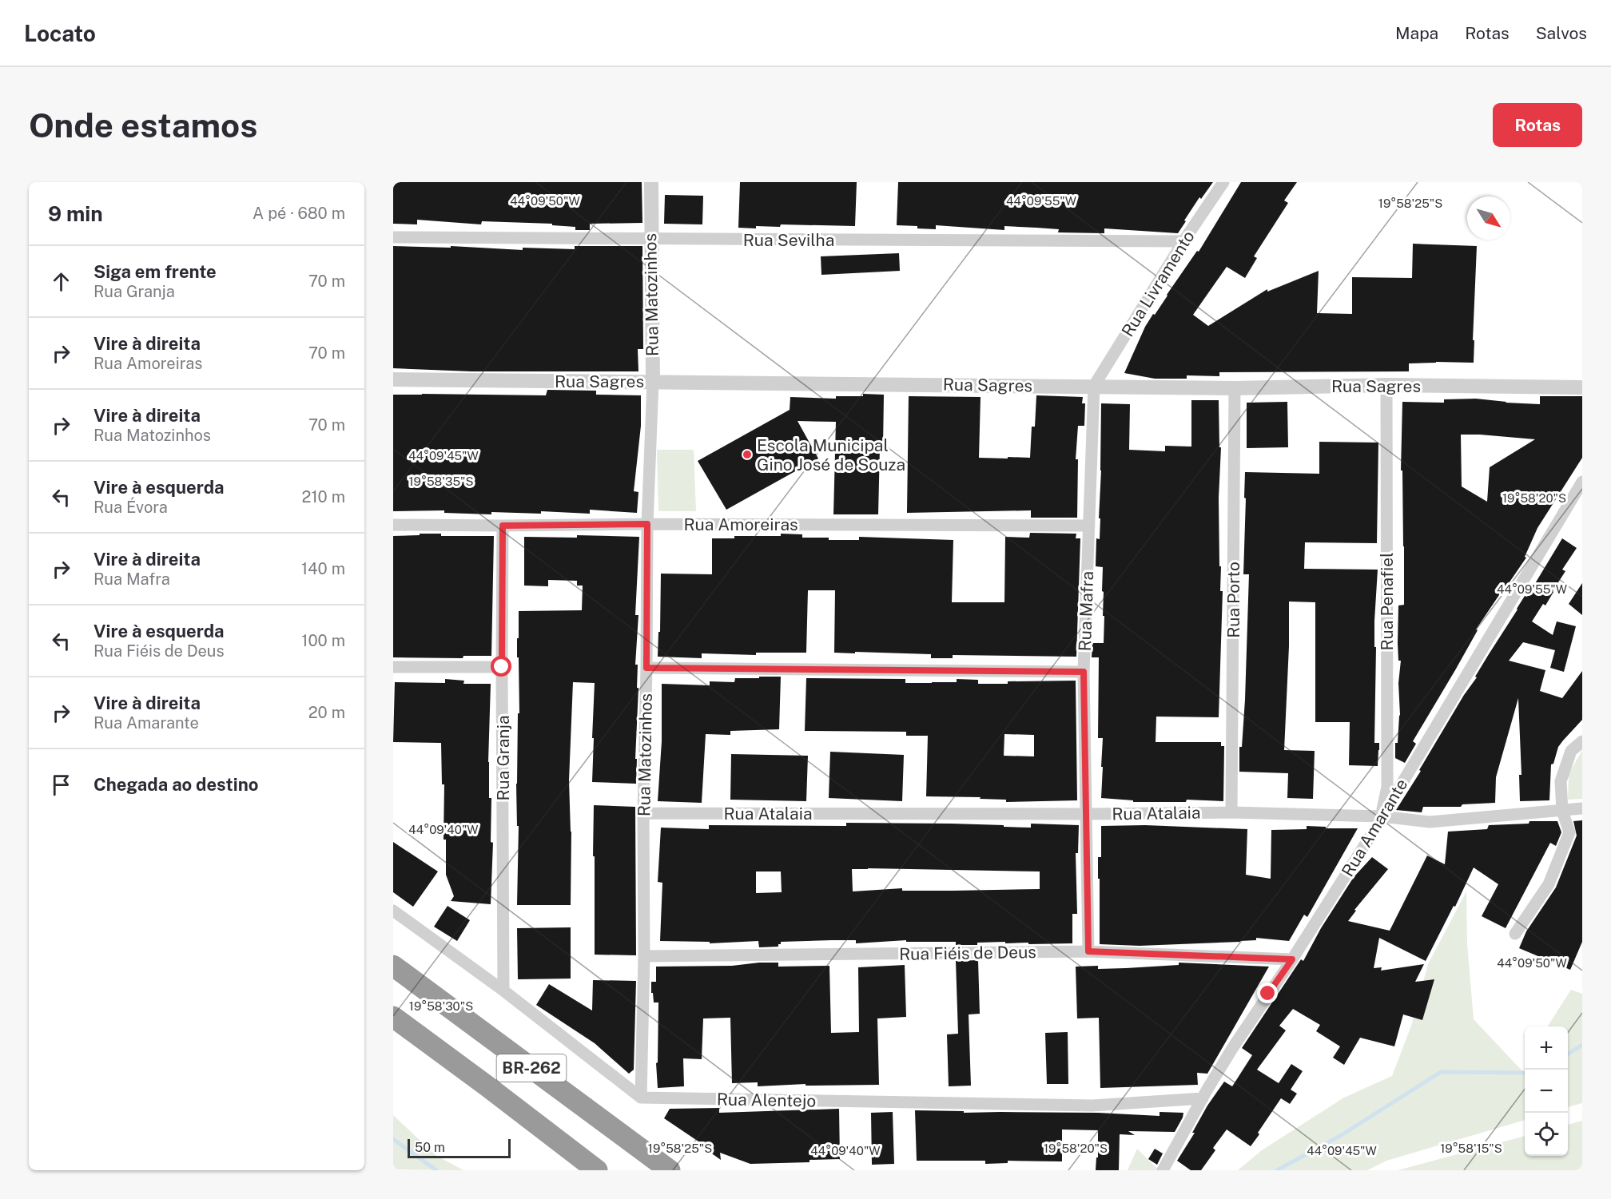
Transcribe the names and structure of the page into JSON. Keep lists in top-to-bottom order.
{
  "streets": {
    "highway": ["BR-262"],
    "street": [
      "Rua Sevilha",
      "Rua Livramento",
      "Rua Matozinhos",
      "Rua Sagres",
      "Rua Amoreiras",
      "Rua Porto",
      "Rua Penafiel",
      "Rua Mafra",
      "Rua Granja",
      "Rua Atalaia",
      "Rua Amarante",
      "Rua Fiéis de Deus",
      "Rua Alentejo"
    ]
  },
  "crossings": [
    ["Rua Sevilha", "Rua Livramento"],
    ["Rua Sevilha", "Rua Matozinhos"],
    ["Rua Livramento", "Rua Sagres"],
    ["Rua Livramento", "Rua Mafra"],
    ["Rua Matozinhos", "Rua Sagres"],
    ["Rua Matozinhos", "Rua Amoreiras"],
    ["Rua Matozinhos", "Rua Atalaia"],
    ["Rua Matozinhos", "Rua Fiéis de Deus"],
    ["Rua Matozinhos", "Rua Alentejo"],
    ["Rua Sagres", "Rua Porto"],
    ["Rua Sagres", "Rua Penafiel"],
    ["Rua Sagres", "Rua Mafra"],
    ["Rua Amoreiras", "Rua Mafra"],
    ["Rua Amoreiras", "Rua Granja"],
    ["Rua Porto", "Rua Atalaia"],
    ["Rua Penafiel", "Rua Atalaia"],
    ["Rua Penafiel", "Rua Amarante"],
    ["Rua Mafra", "Rua Atalaia"],
    ["Rua Mafra", "Rua Fiéis de Deus"],
    ["Rua Atalaia", "Rua Amarante"],
    ["Rua Amarante", "Rua Fiéis de Deus"],
    ["Rua Amarante", "Rua Alentejo"]
  ],
  "places": ["Escola Municipal Gino José de Souza"],
  "scale_bar": "50 m",
  "north": "bottom right",
  "page": {
    "header": "Locato",
    "nav": ["Mapa", "Rotas", "Salvos"],
    "buttons": "Rotas",
    "title": "Onde estamos",
    "heading": ["9 min", "A pé · 680 m"],
    "list": [
      ["Siga em frente", "Rua Granja", "70 m"],
      ["Vire à direita", "Rua Amoreiras", "70 m"],
      ["Vire à direita", "Rua Matozinhos", "70 m"],
      ["Vire à esquerda", "Rua Évora", "210 m"],
      ["Vire à direita", "Rua Mafra", "140 m"],
      ["Vire à esquerda", "Rua Fiéis de Deus", "100 m"],
      ["Vire à direita", "Rua Amarante", "20 m"],
      "Chegada ao destino"
    ],
    "map_buttons": ["+", "−"],
    "scale": "50 m"
  },
  "coordinates": [
    "44°09'50\"W",
    "44°09'55\"W",
    "19°58'25\"S",
    "44°09'45\"W",
    "19°58'35\"S",
    "19°58'20\"S",
    "44°09'40\"W",
    "19°58'30\"S",
    "19°58'15\"S"
  ]
}
